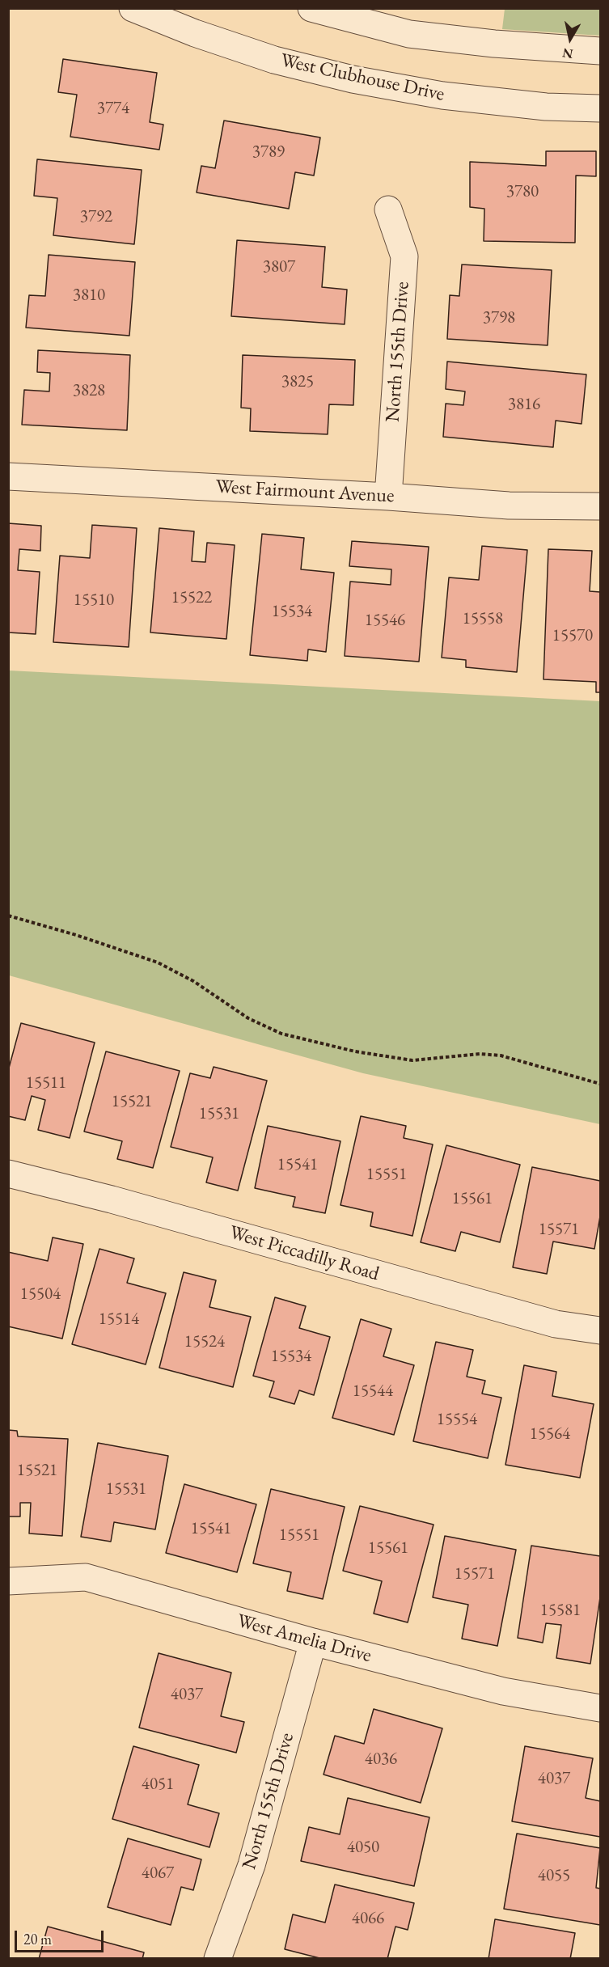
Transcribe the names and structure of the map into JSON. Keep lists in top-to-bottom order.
{
  "streets": {
    "street": [
      "West Clubhouse Drive",
      "North 155th Drive",
      "West Fairmount Avenue",
      "West Piccadilly Road",
      "West Amelia Drive"
    ]
  },
  "crossings": [
    ["North 155th Drive", "West Fairmount Avenue"],
    ["North 155th Drive", "West Amelia Drive"]
  ],
  "house_numbers": [
    "3774",
    "3789",
    "3780",
    "3792",
    "3807",
    "3810",
    "3798",
    "3825",
    "3828",
    "3816",
    "15522",
    "15510",
    "15534",
    "15558",
    "15546",
    "15570",
    "15511",
    "15521",
    "15531",
    "15541",
    "15551",
    "15561",
    "15571",
    "15504",
    "15514",
    "15524",
    "15534",
    "15544",
    "15554",
    "15564",
    "15521",
    "15531",
    "15541",
    "15551",
    "15561",
    "15571",
    "15581",
    "4037",
    "4036",
    "4037",
    "4051",
    "4050",
    "4067",
    "4055",
    "4066"
  ],
  "scale_bar": "20 m",
  "north": "bottom"
}
